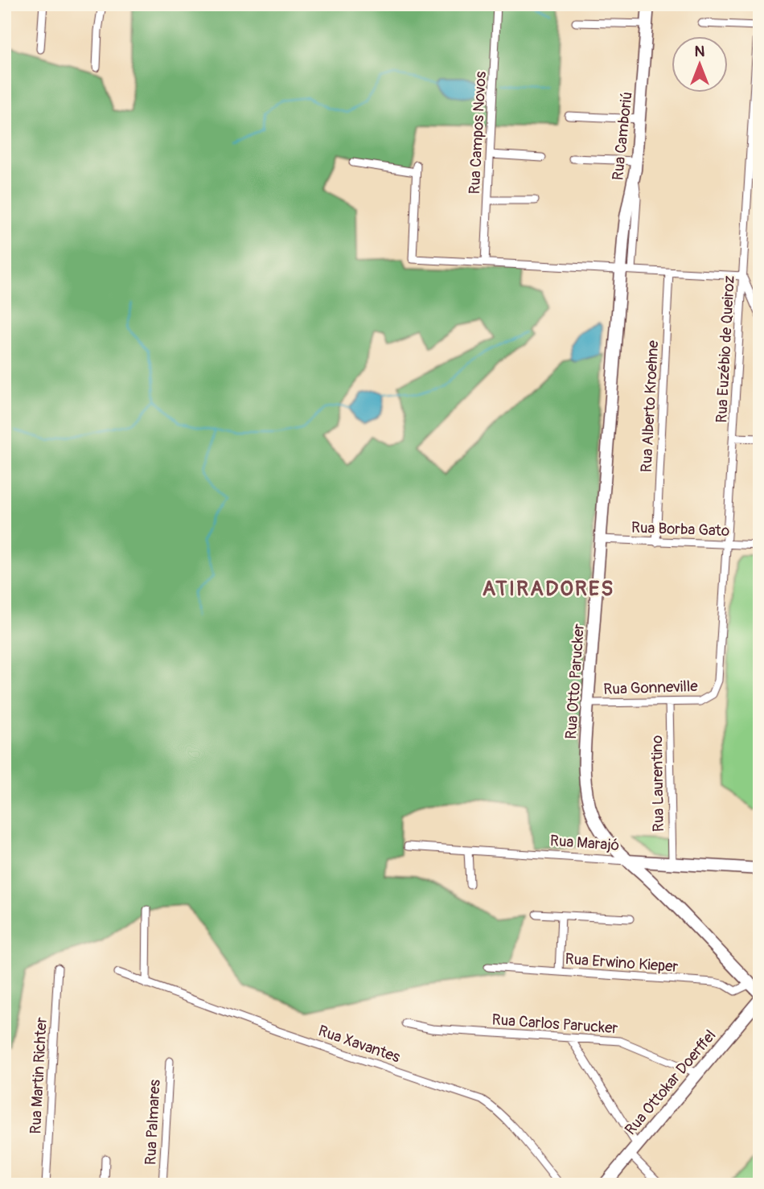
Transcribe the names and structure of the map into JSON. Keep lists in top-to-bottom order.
{
  "streets": {
    "main road": [
      "Rua Camboriú",
      "Rua Otto Parucker",
      "Rua Marajó",
      "Rua Ottokar Doerffel"
    ],
    "street": [
      "Rua Campos Novos",
      "Rua Euzébio de Queiroz",
      "Rua Alberto Kroehne",
      "Rua Borba Gato",
      "Rua Gonneville",
      "Rua Laurentino",
      "Rua Erwino Kieper",
      "Rua Carlos Parucker",
      "Rua Xavantes",
      "Rua Martin Richter",
      "Rua Palmares"
    ]
  },
  "crossings": [
    ["Rua Camboriú", "Rua Otto Parucker"],
    ["Rua Euzébio de Queiroz", "Rua Borba Gato"],
    ["Rua Euzébio de Queiroz", "Rua Gonneville"],
    ["Rua Alberto Kroehne", "Rua Borba Gato"],
    ["Rua Borba Gato", "Rua Otto Parucker"],
    ["Rua Otto Parucker", "Rua Gonneville"],
    ["Rua Otto Parucker", "Rua Marajó"],
    ["Rua Otto Parucker", "Rua Erwino Kieper"],
    ["Rua Gonneville", "Rua Laurentino"],
    ["Rua Laurentino", "Rua Marajó"],
    ["Rua Carlos Parucker", "Rua Ottokar Doerffel"]
  ],
  "districts": ["ATIRADORES"],
  "north": "top"
}
